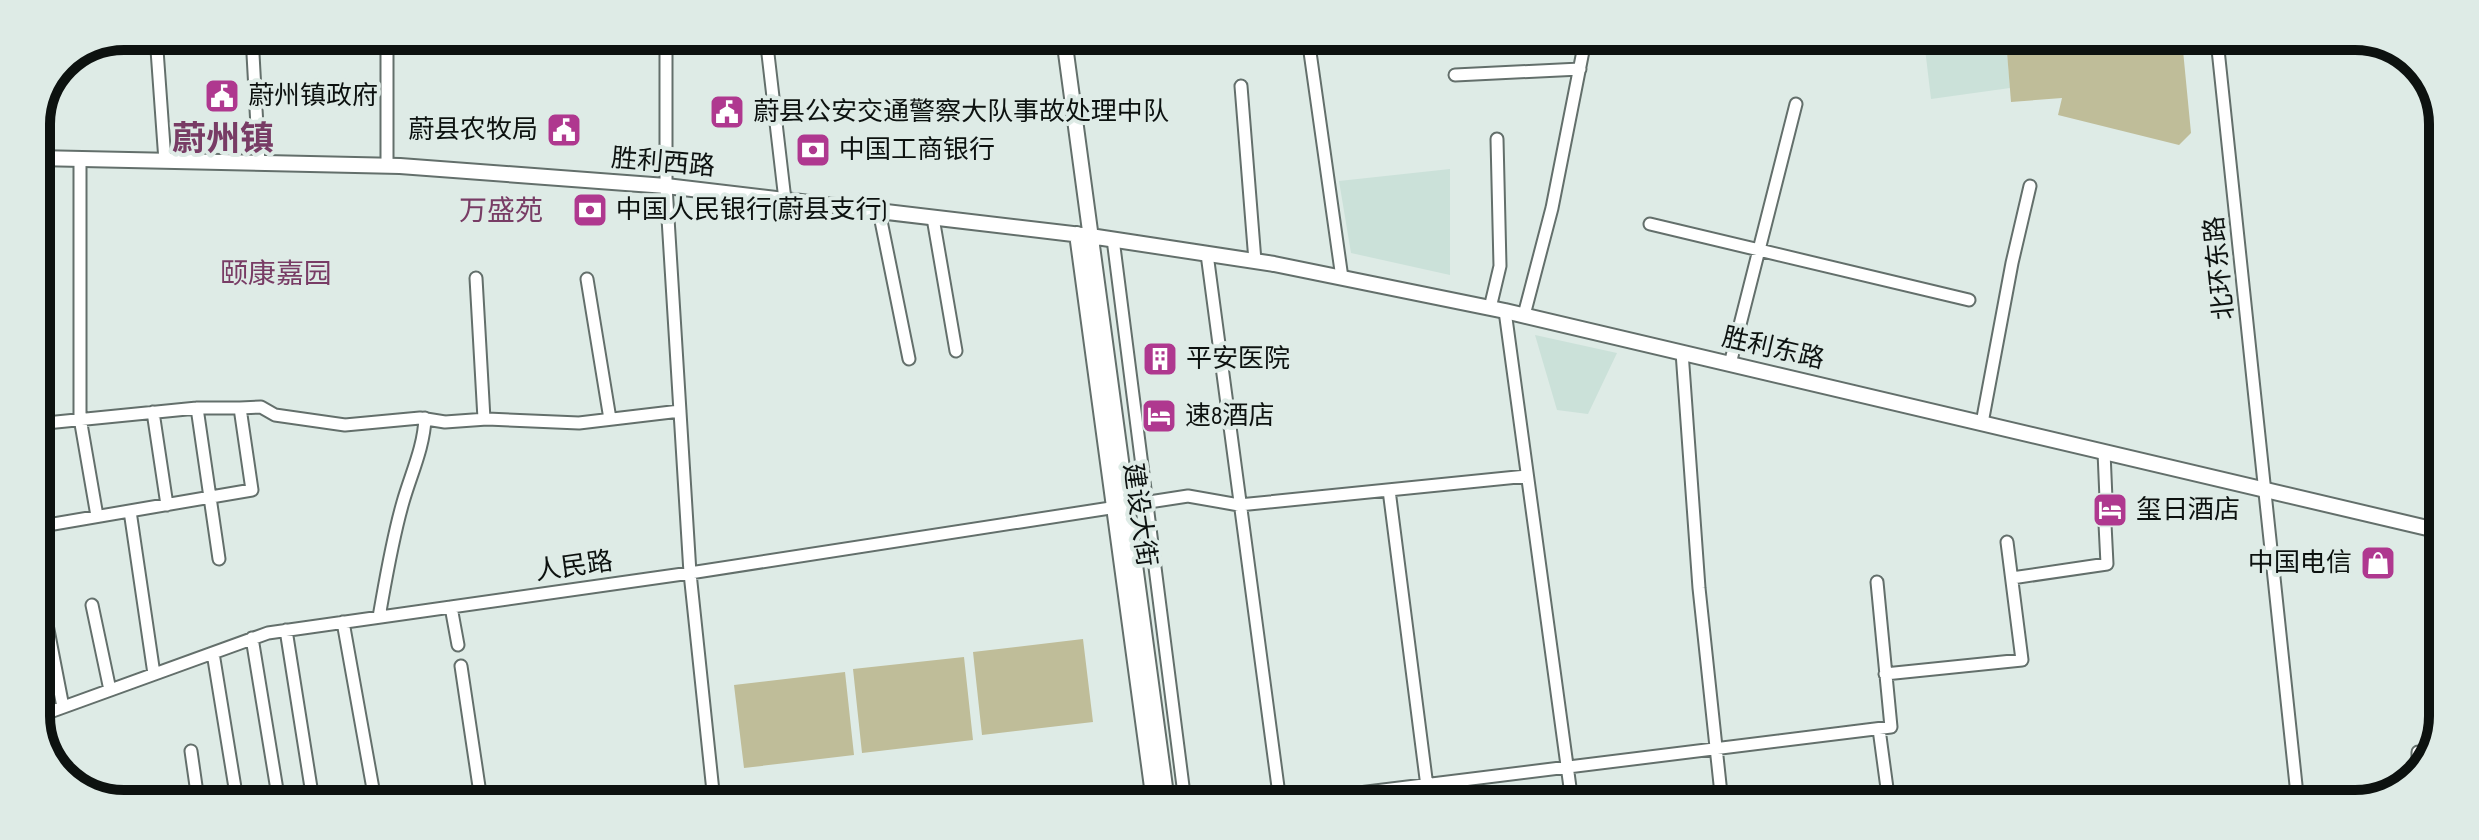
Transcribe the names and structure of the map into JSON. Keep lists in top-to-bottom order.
{
  "streets": {
    "main road": ["胜利西路", "胜利东路", "建设大街"],
    "street": ["北环东路", "人民路"]
  },
  "crossings": [
    ["胜利西路", "胜利东路"],
    ["胜利西路", "建设大街"],
    ["北环东路", "胜利东路"],
    ["胜利东路", "建设大街"],
    ["建设大街", "人民路"]
  ],
  "districts": ["蔚州镇", "万盛苑", "颐康嘉园"],
  "places": {
    "public building": ["蔚州镇政府", "蔚县公安交通警察大队事故处理中队", "蔚县农牧局"],
    "bank": ["中国工商银行", "中国人民银行(蔚县支行)"],
    "building": ["平安医院"],
    "hotel": ["速8酒店", "玺日酒店"],
    "shop": ["中国电信"]
  }
}
